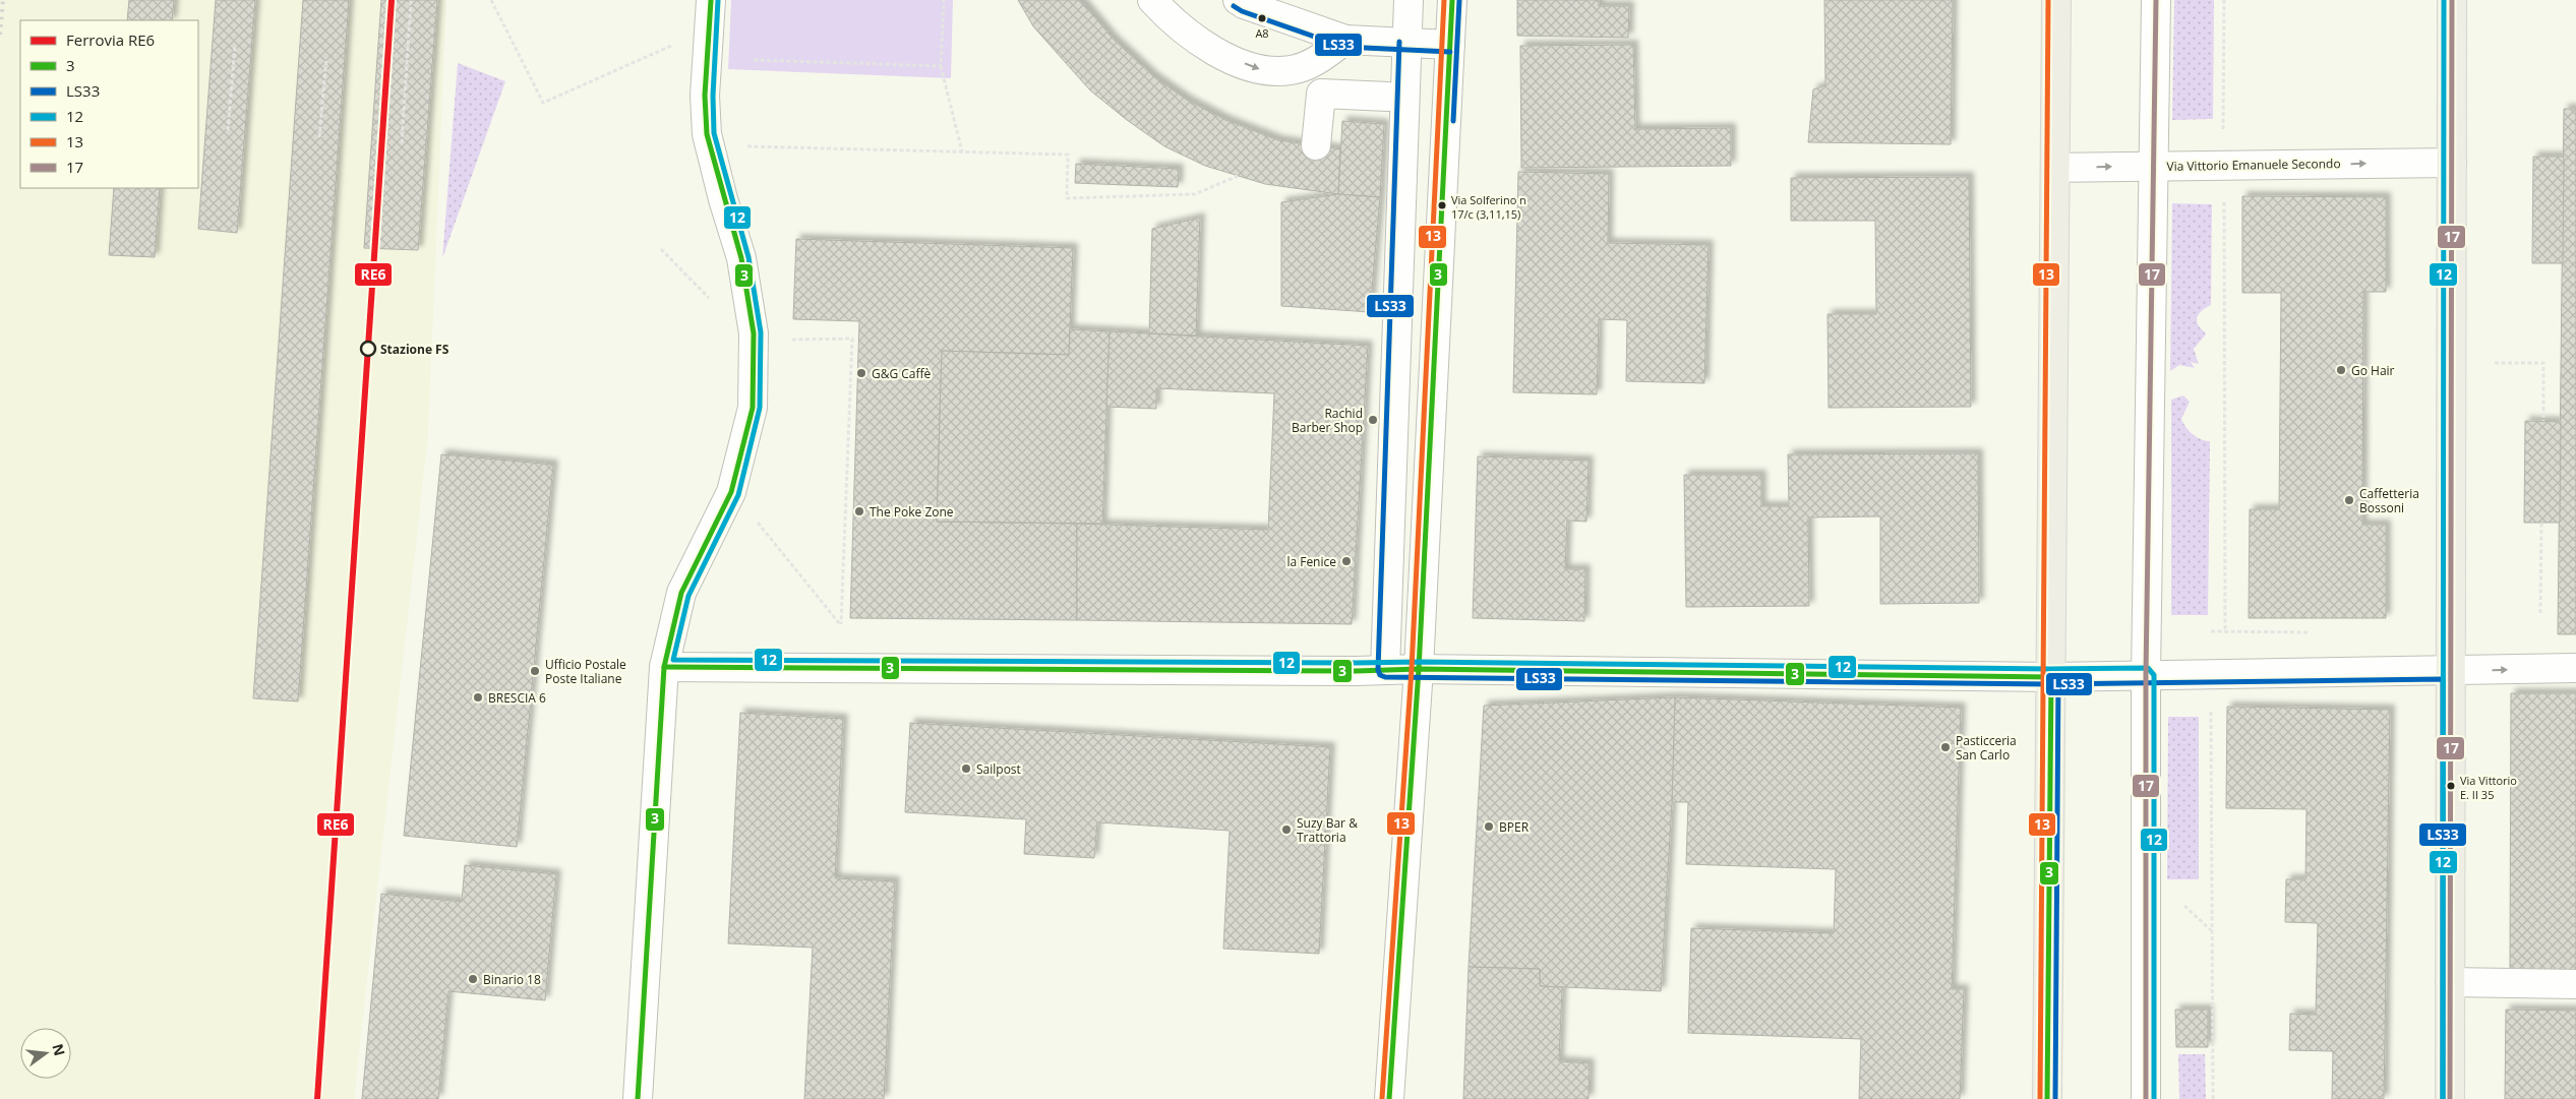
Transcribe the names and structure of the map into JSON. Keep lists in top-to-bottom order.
{
  "streets": {
    "street": ["Via Vittorio Emanuele Secondo"]
  },
  "one_way": ["Via Vittorio Emanuele Secondo"],
  "places": [
    "A8",
    "Via Solferino n 17/c (3,11,15)",
    "Stazione FS",
    "Go Hair",
    "G&G Caffè",
    "Rachid Barber Shop",
    "Caffetteria Bossoni",
    "The Poke Zone",
    "la Fenice",
    "Ufficio Postale Poste Italiane",
    "BRESCIA 6",
    "Pasticceria San Carlo",
    "Sailpost",
    "Via Vittorio E. II 35",
    "BPER",
    "Suzy Bar & Trattoria",
    "Binario 18"
  ],
  "lines": [
    "rail line RE6",
    "transit line 3",
    "transit line LS33",
    "transit line 12",
    "transit line 13",
    "transit line 17"
  ],
  "legend": [
    "Ferrovia RE6",
    "3",
    "LS33",
    "12",
    "13",
    "17"
  ],
  "north": "right"
}
